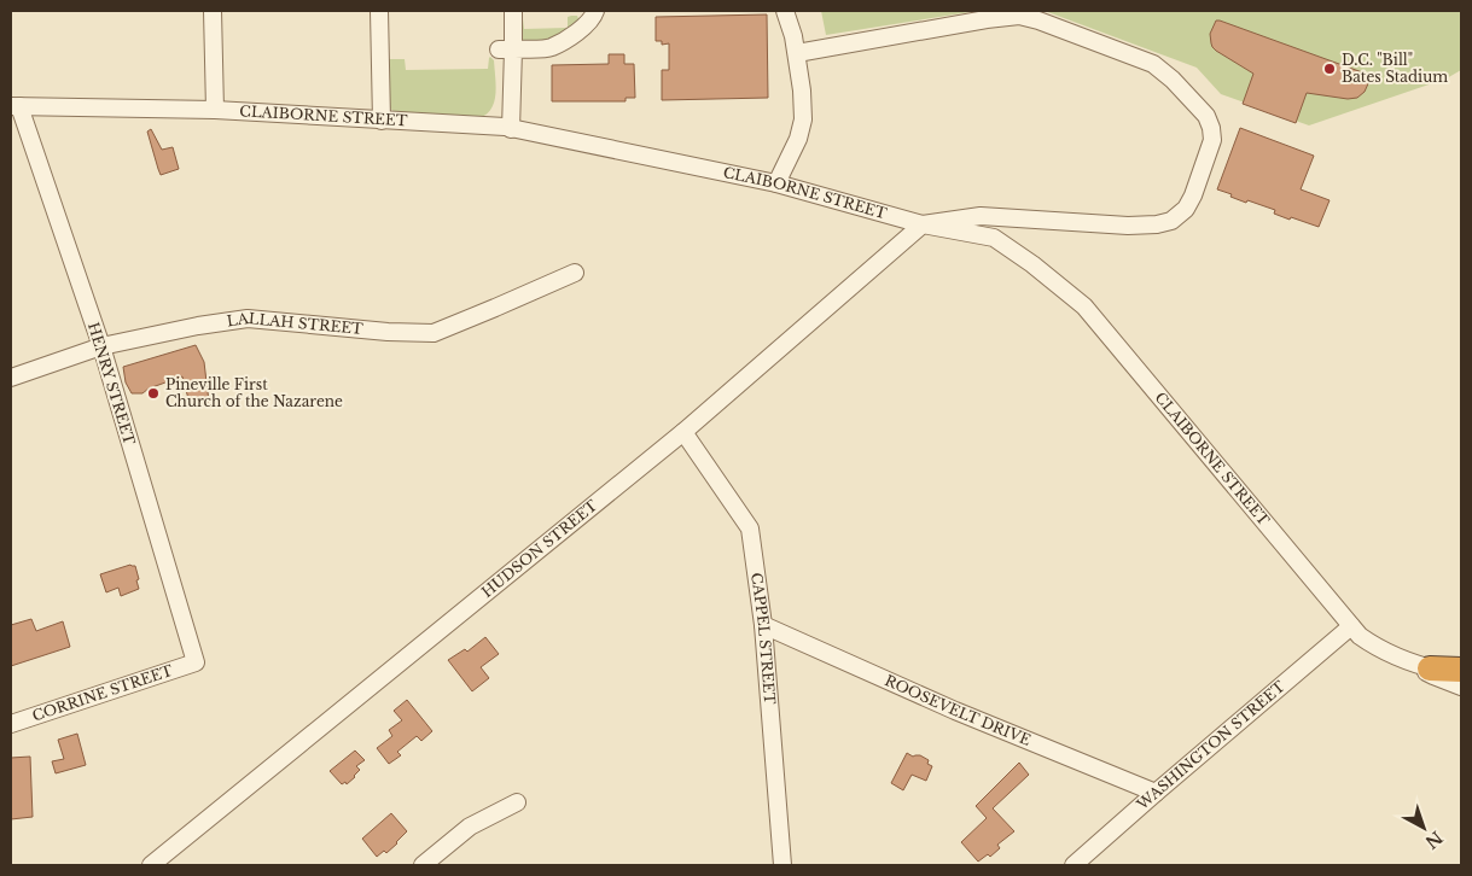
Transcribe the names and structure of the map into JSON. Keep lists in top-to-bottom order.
{
  "streets": {
    "street": [
      "CLAIBORNE STREET",
      "LALLAH STREET",
      "HENRY STREET",
      "HUDSON STREET",
      "CAPPEL STREET",
      "CORRINE STREET",
      "ROOSEVELT DRIVE",
      "WASHINGTON STREET"
    ]
  },
  "crossings": [
    ["CLAIBORNE STREET", "HENRY STREET"],
    ["CLAIBORNE STREET", "HUDSON STREET"],
    ["CLAIBORNE STREET", "WASHINGTON STREET"],
    ["LALLAH STREET", "HENRY STREET"],
    ["HENRY STREET", "CORRINE STREET"],
    ["HUDSON STREET", "CAPPEL STREET"],
    ["CAPPEL STREET", "ROOSEVELT DRIVE"],
    ["ROOSEVELT DRIVE", "WASHINGTON STREET"]
  ],
  "places": ["D.C. \"Bill\" Bates Stadium", "Pineville First Church of the Nazarene"],
  "north": "bottom right"
}
